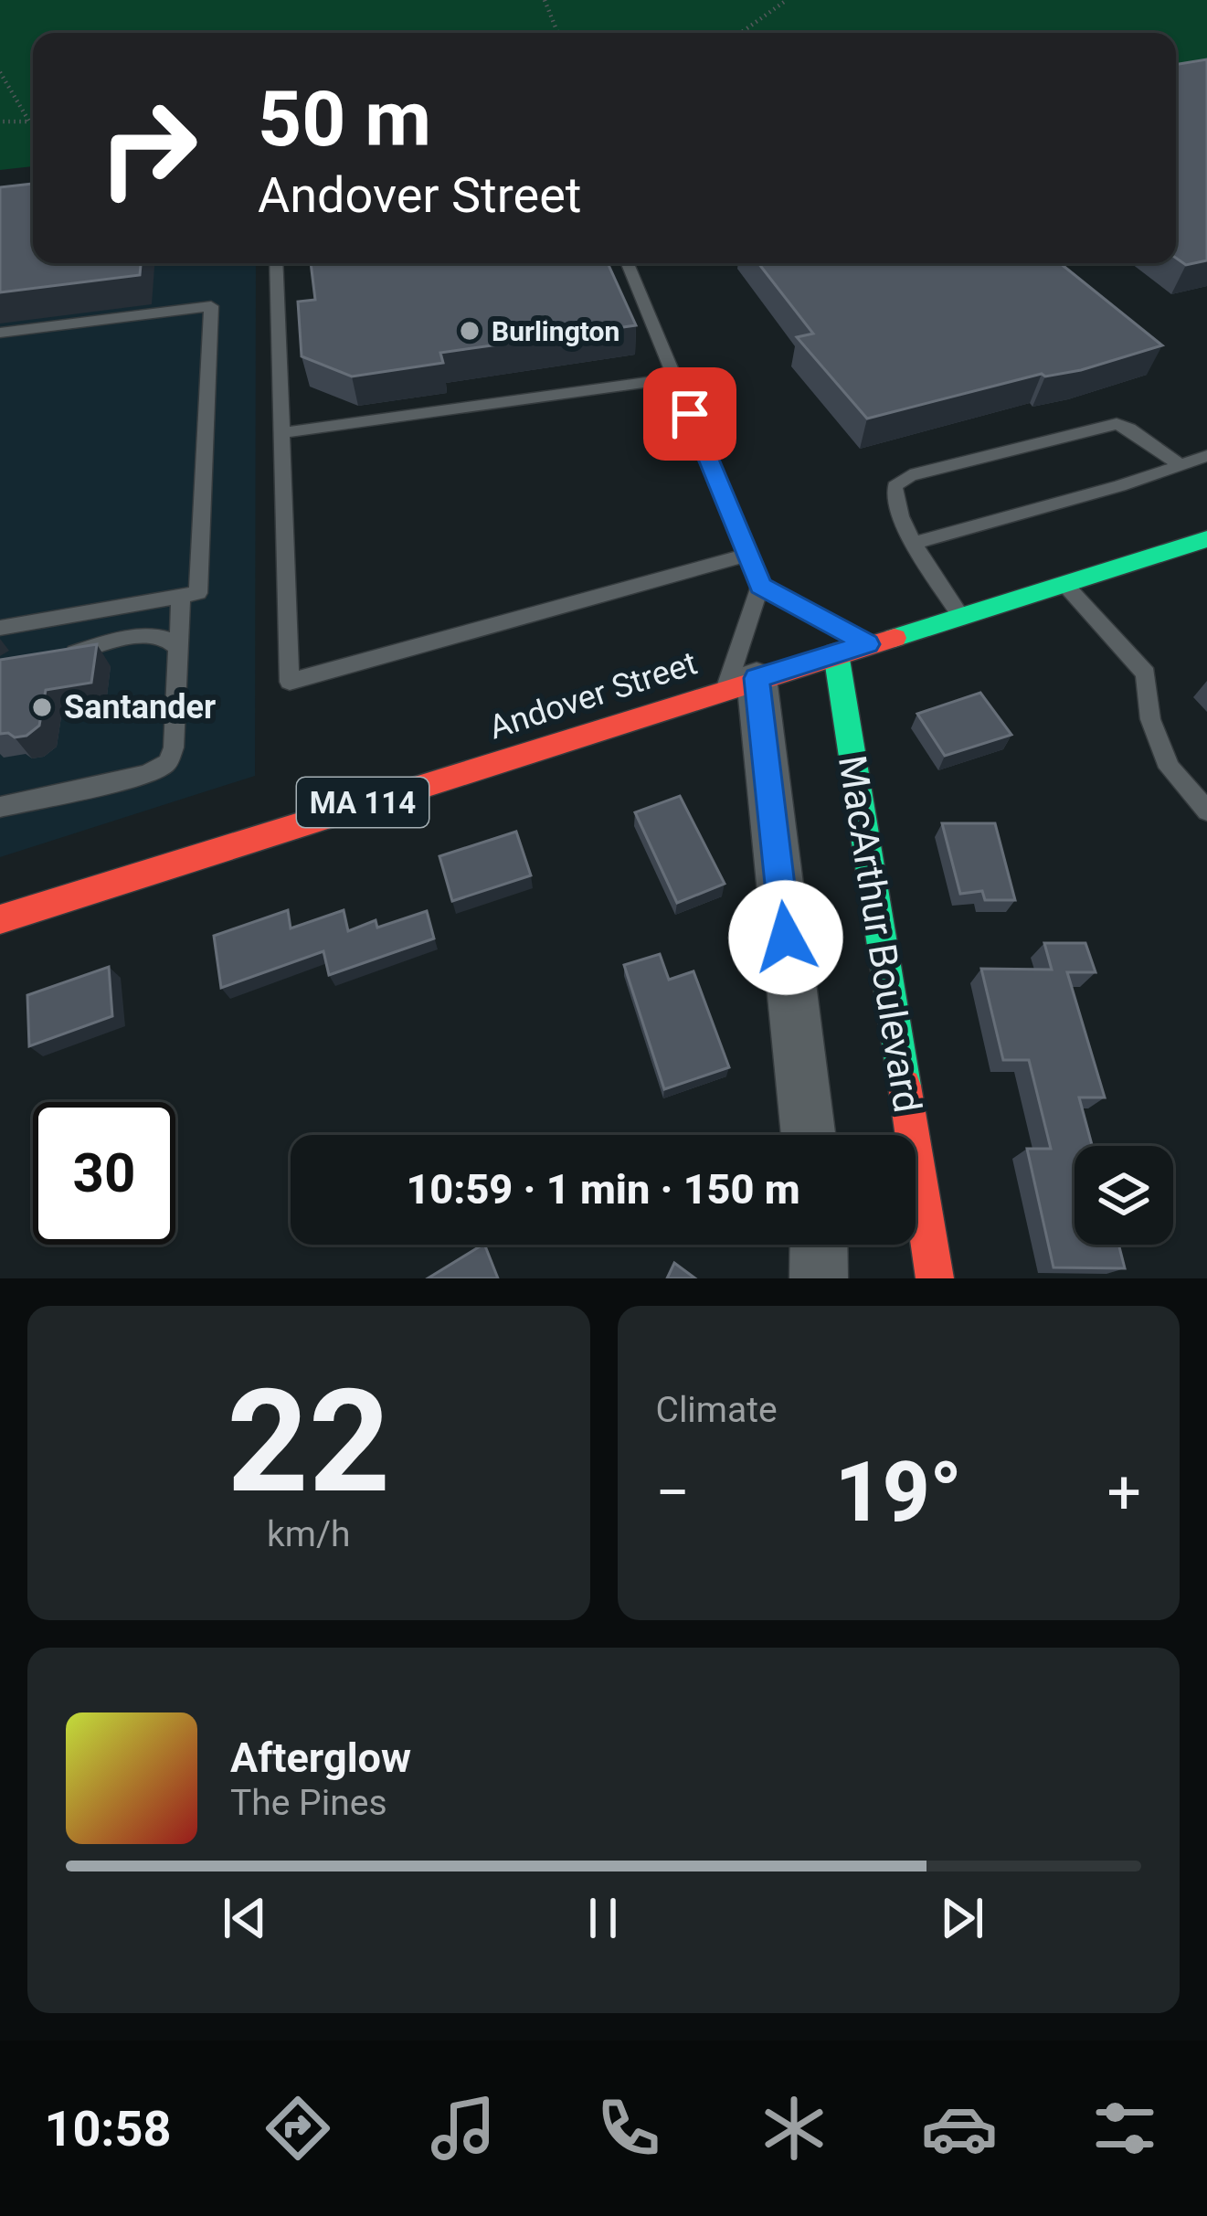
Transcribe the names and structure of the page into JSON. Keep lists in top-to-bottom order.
{
  "streets": {
    "main road": ["Andover Street", "MA 114", "MacArthur Boulevard"]
  },
  "crossings": [
    ["Andover Street", "MacArthur Boulevard"]
  ],
  "places": ["Burlington", "Santander"],
  "page": {
    "turn": ["50 m", "Andover Street"],
    "limit": "30",
    "trip": "10:59 · 1 min · 150 m",
    "tile": [
      ["22", "km/h"],
      "Climate"
    ],
    "heat": ["−", "19°", "+"],
    "song": ["Afterglow", "The Pines"],
    "tabs": "10:58"
  }
}
